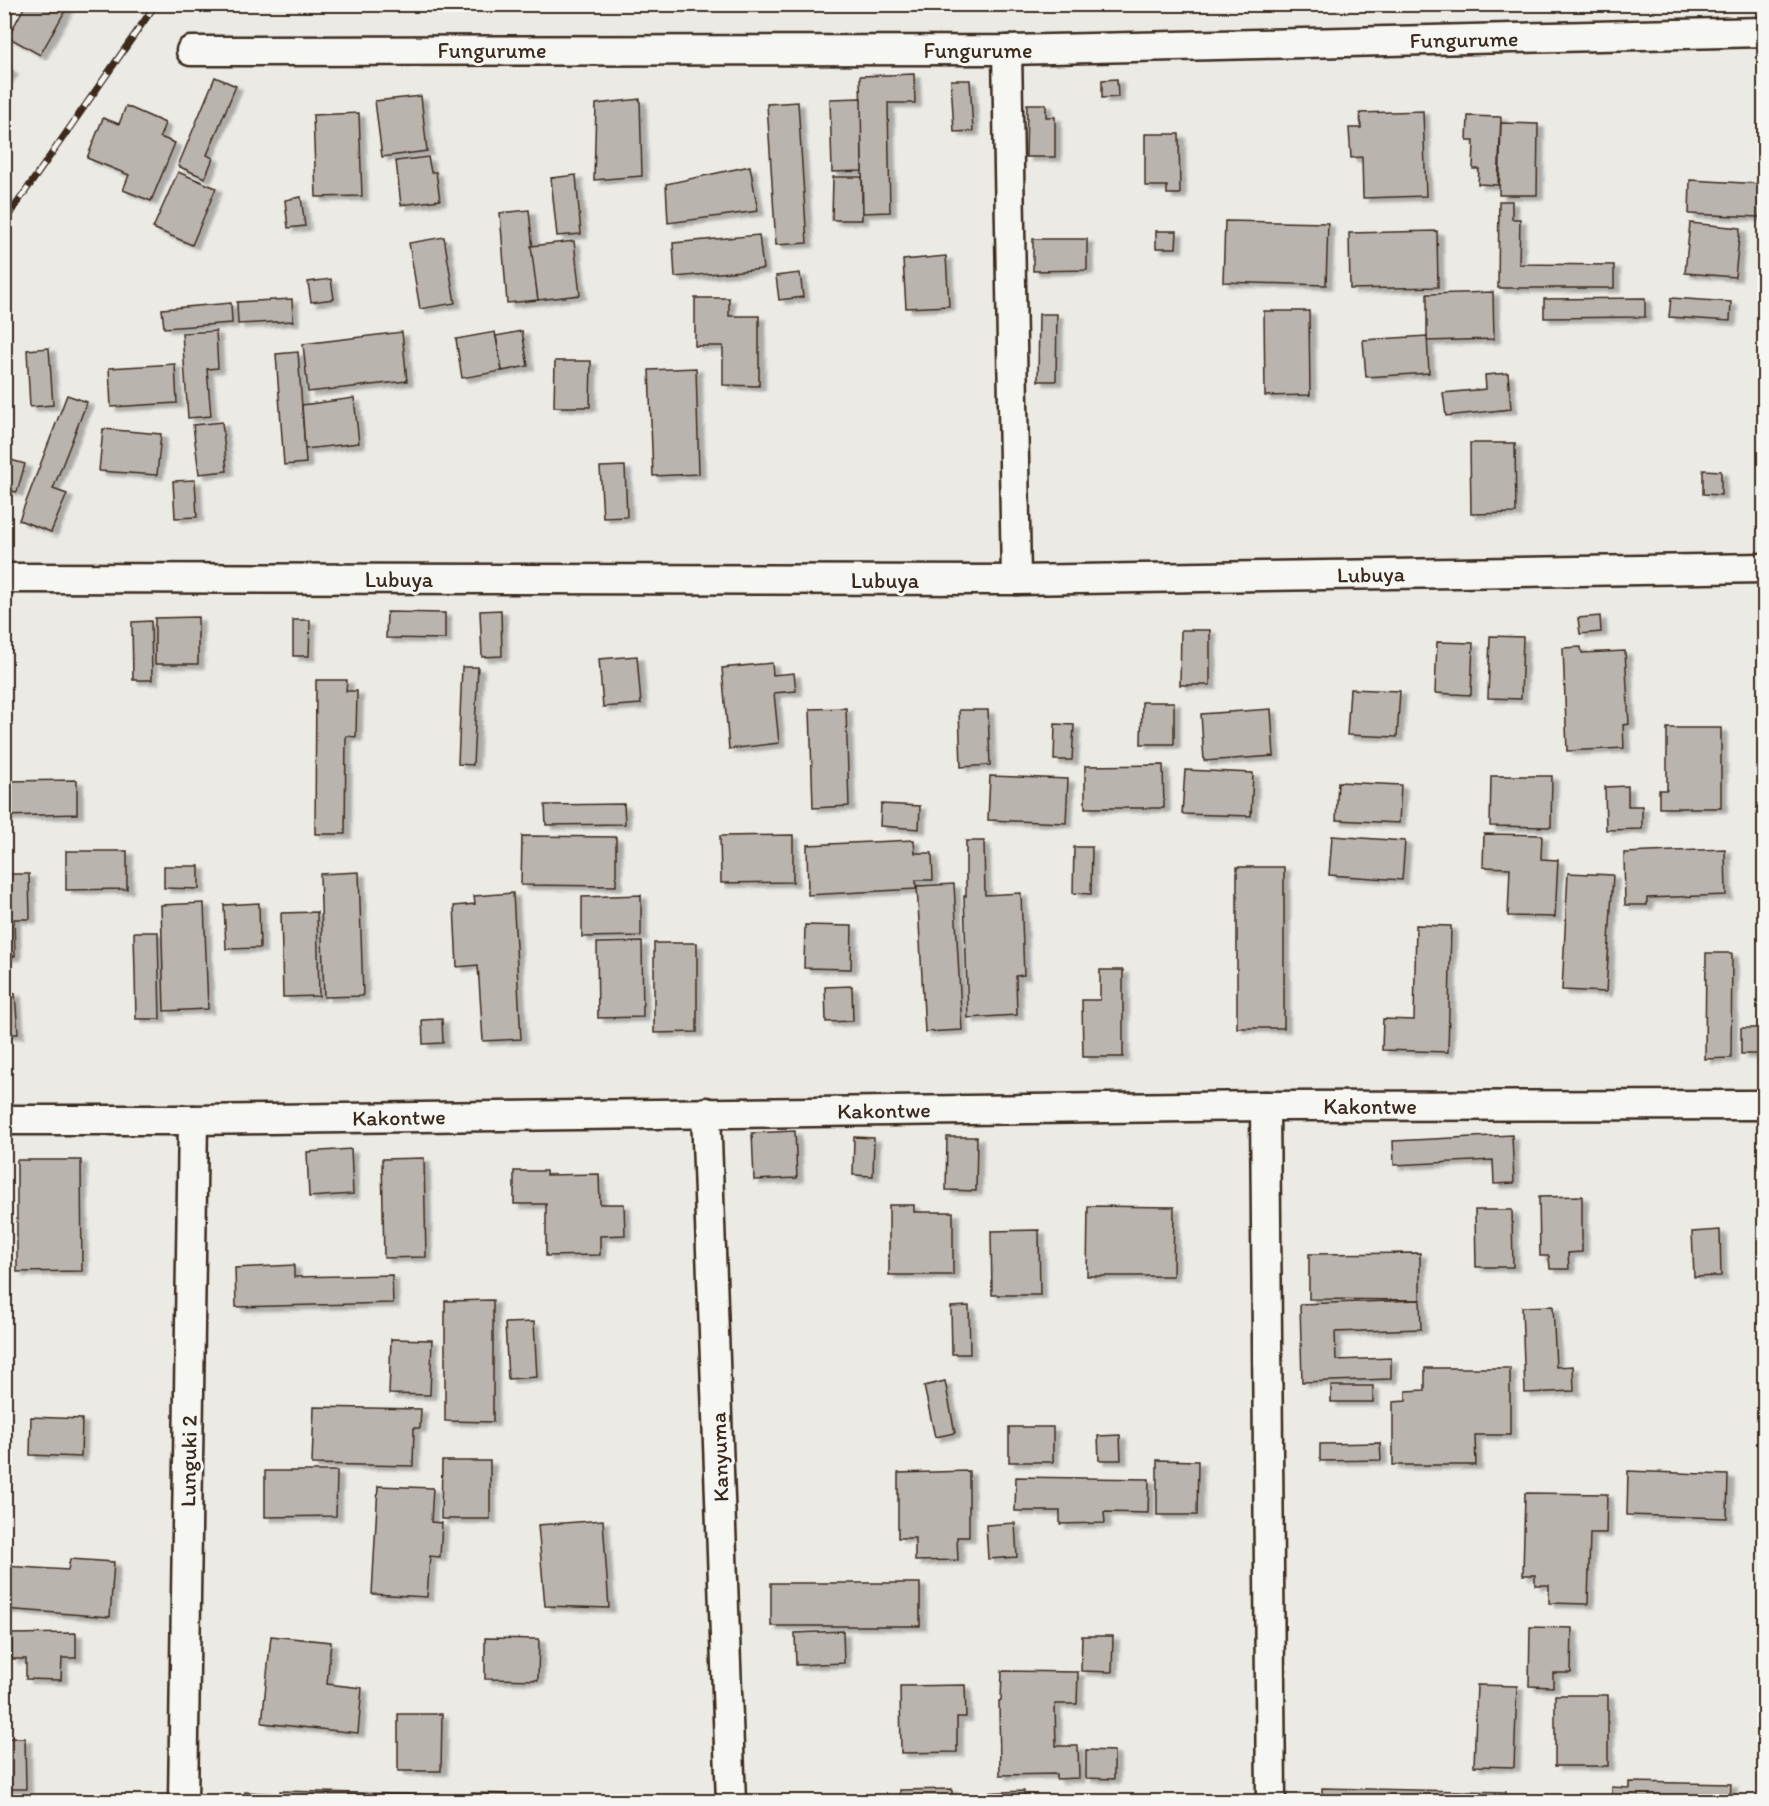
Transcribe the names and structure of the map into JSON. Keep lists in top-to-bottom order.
{
  "streets": {
    "street": [
      "Fungurume",
      "Lubuya",
      "Kakontwe",
      "Kanyuma",
      "Lunguki 2"
    ]
  },
  "crossings": [
    ["Kakontwe", "Kanyuma"],
    ["Kakontwe", "Lunguki 2"]
  ]
}
